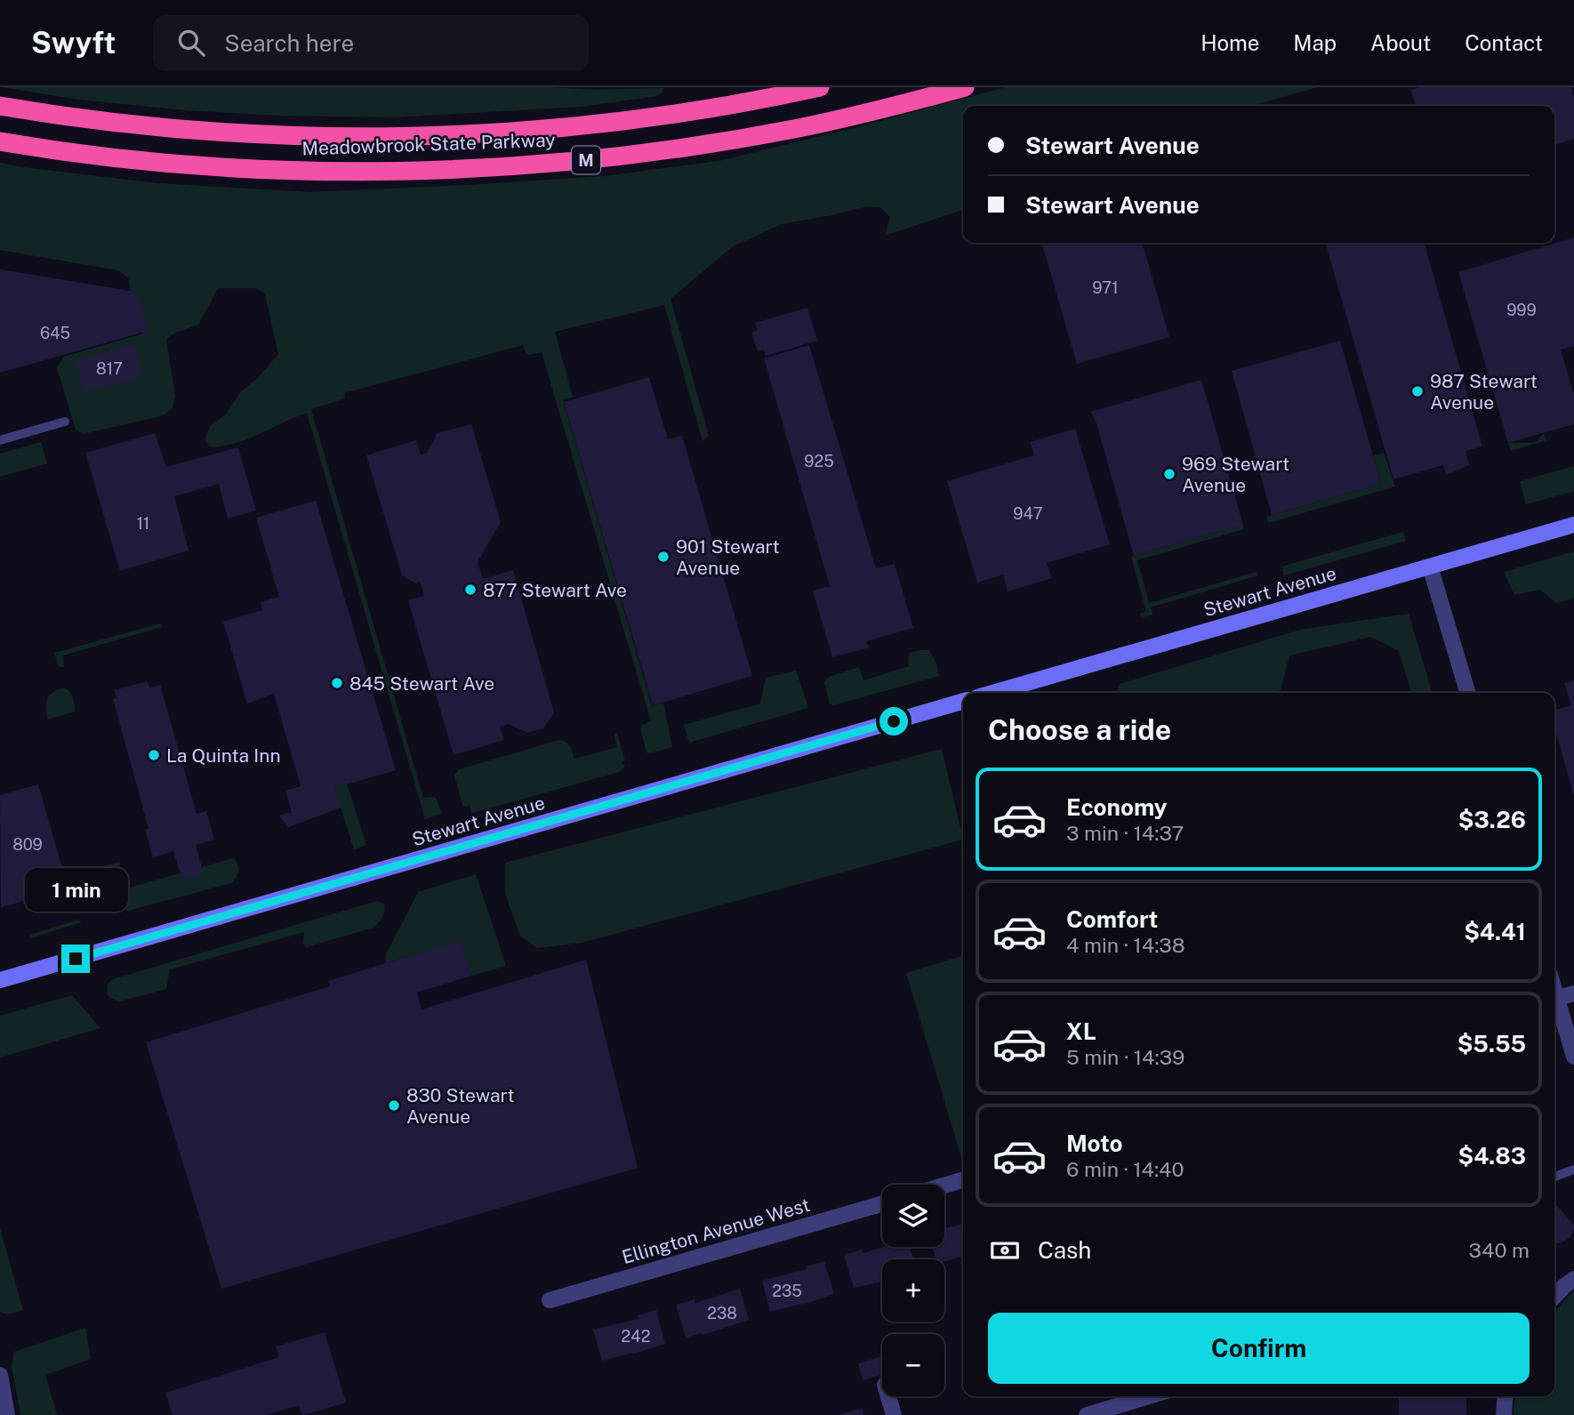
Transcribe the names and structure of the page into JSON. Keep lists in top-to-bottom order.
{
  "streets": {
    "highway": ["Meadowbrook State Parkway", "M"],
    "main road": ["Stewart Avenue"],
    "street": ["Ellington Avenue West"]
  },
  "places": [
    "987 Stewart Avenue",
    "969 Stewart Avenue",
    "901 Stewart Avenue",
    "877 Stewart Ave",
    "845 Stewart Ave",
    "La Quinta Inn",
    "830 Stewart Avenue"
  ],
  "house_numbers": [
    "971",
    "999",
    "645",
    "817",
    "925",
    "947",
    "11",
    "809",
    "235",
    "238",
    "242"
  ],
  "page": {
    "header": "Swyft",
    "search": "Search here",
    "nav": [
      "Home",
      "Map",
      "About",
      "Contact"
    ],
    "banner": ["Stewart Avenue", "Stewart Avenue"],
    "heading": "Choose a ride",
    "list": [
      {
        "name": "Economy",
        "note": "3 min · 14:37",
        "value": "$3.26"
      },
      {
        "name": "Comfort",
        "note": "4 min · 14:38",
        "value": "$4.41"
      },
      {
        "name": "XL",
        "note": "5 min · 14:39",
        "value": "$5.55"
      },
      {
        "name": "Moto",
        "note": "6 min · 14:40",
        "value": "$4.83"
      }
    ],
    "bubble": "1 min",
    "map_buttons": ["+", "−"],
    "pay": ["Cash", "340 m"],
    "buttons": "Confirm"
  }
}
